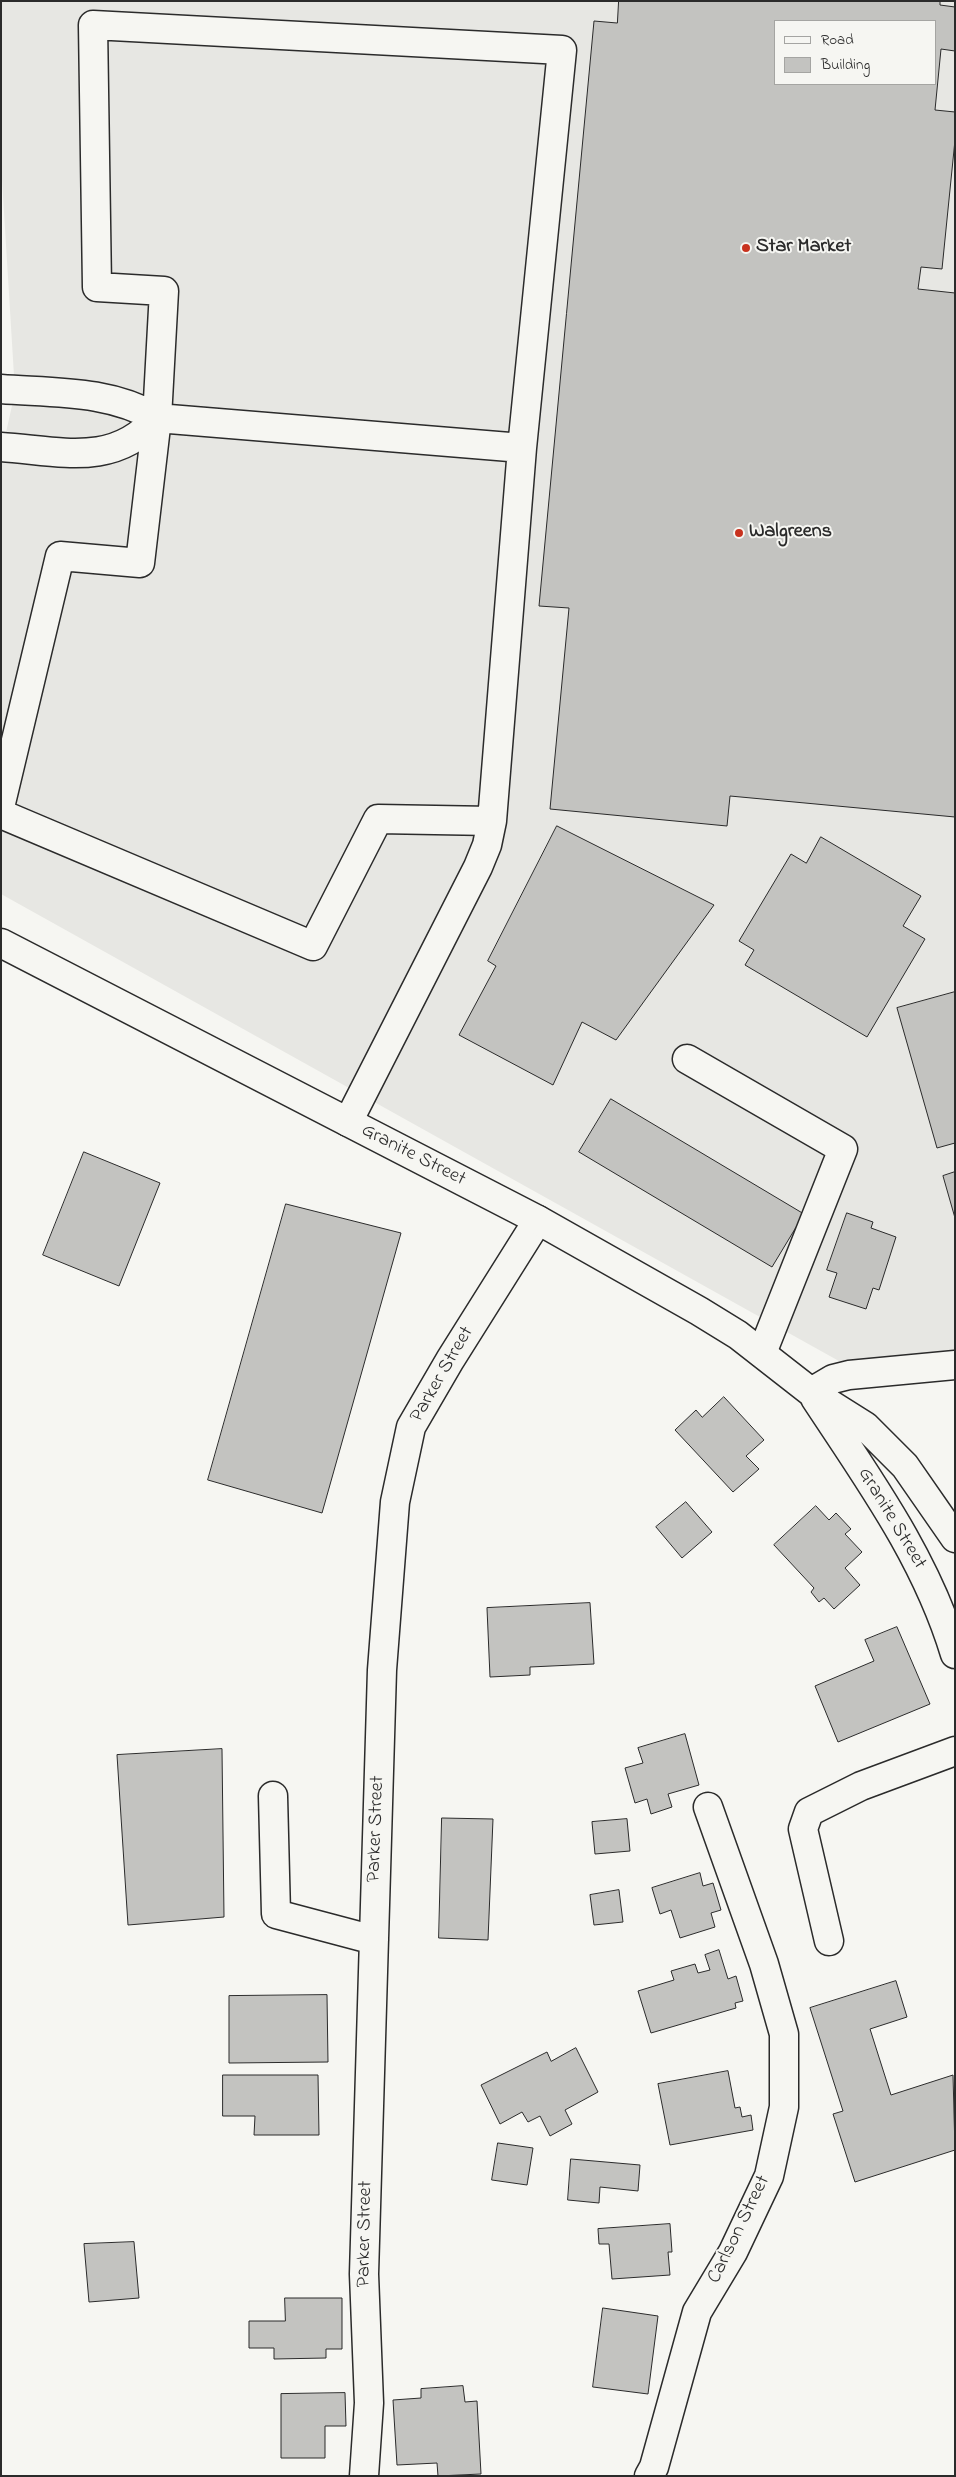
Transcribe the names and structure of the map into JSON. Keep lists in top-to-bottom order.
{
  "streets": {
    "street": ["Granite Street", "Parker Street", "Carlson Street"]
  },
  "crossings": [
    ["Granite Street", "Parker Street"]
  ],
  "places": ["Star Market", "Walgreens"],
  "legend": ["Road", "Building"]
}
